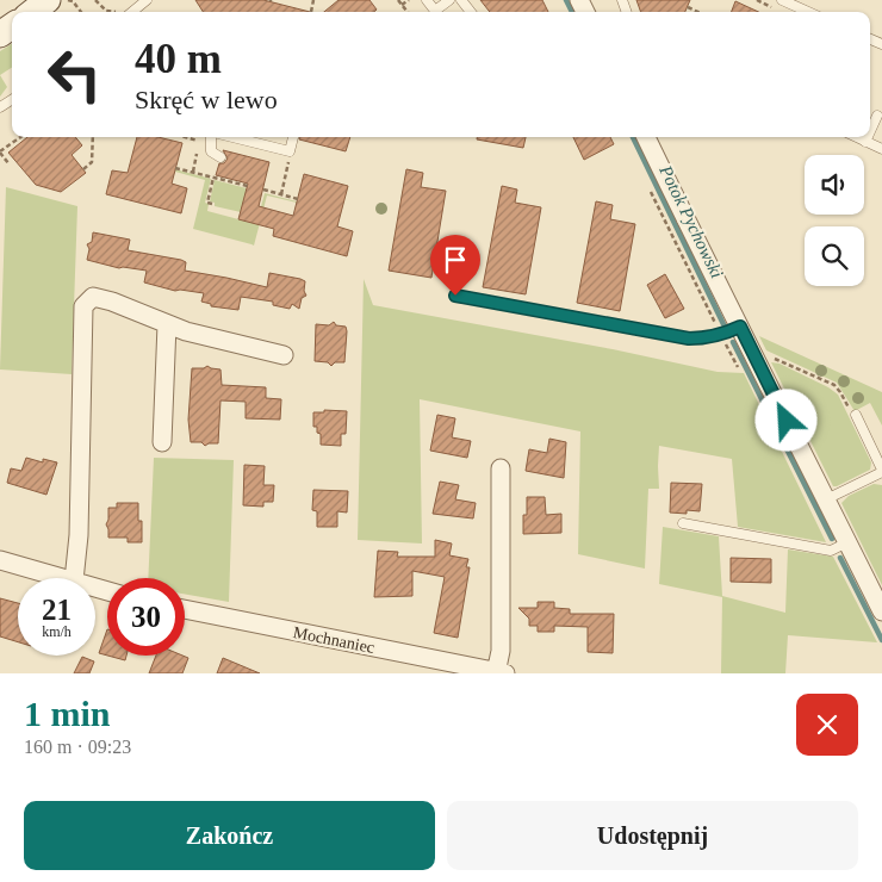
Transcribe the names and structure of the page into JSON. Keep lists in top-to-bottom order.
{
  "streets": {
    "street": ["Mochnaniec"]
  },
  "water": ["Potok Pychowski"],
  "page": {
    "turn": ["40 m", "Skręć w lewo"],
    "speed": "21 km/h",
    "limit": "30",
    "heading": ["1 min", "160 m · 09:23"],
    "buttons": ["Zakończ", "Udostępnij"]
  }
}
